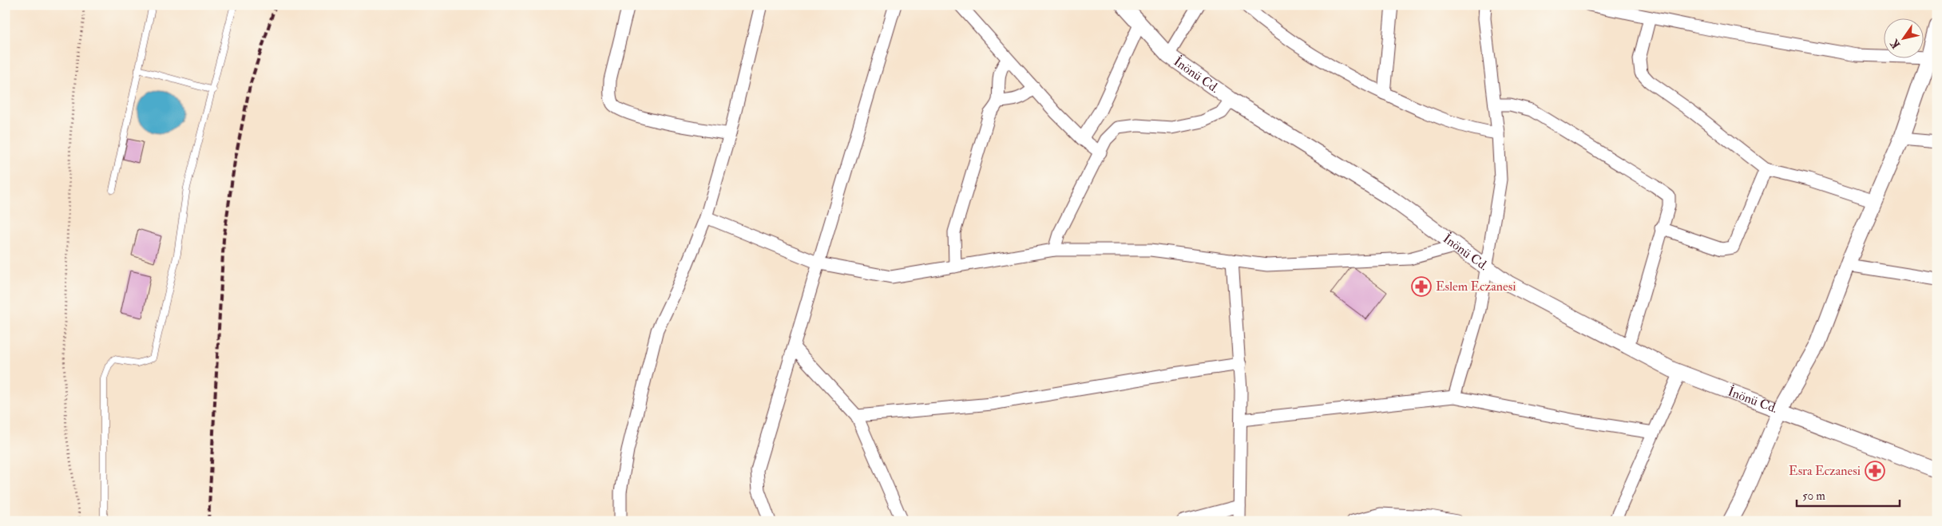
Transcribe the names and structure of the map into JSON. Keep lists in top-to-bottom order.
{
  "streets": {
    "street": ["İnönü Cd."]
  },
  "places": {
    "pharmacy": ["Eslem Eczanesi", "Esra Eczanesi"]
  },
  "scale_bar": "50 m",
  "north": "bottom left"
}
